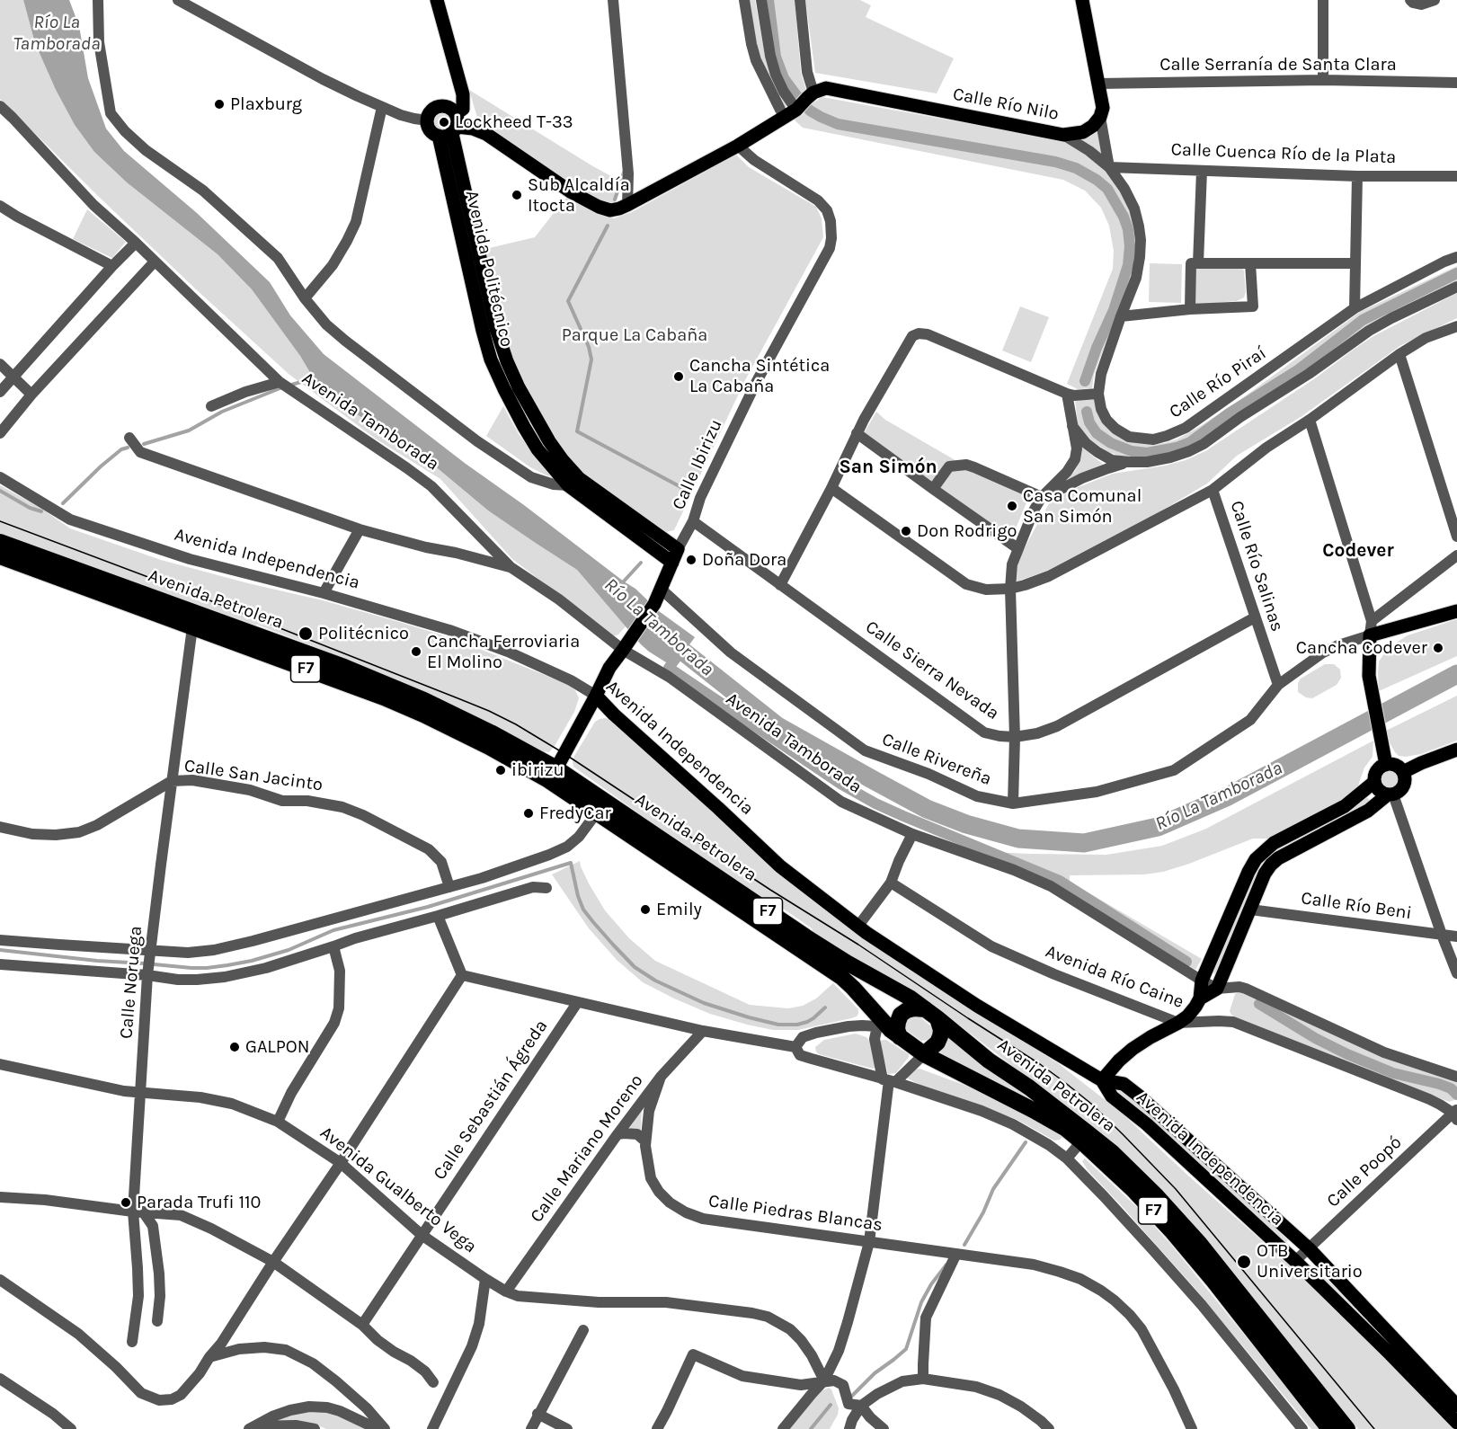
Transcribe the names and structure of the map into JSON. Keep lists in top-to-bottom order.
{
  "streets": {
    "highway": ["Avenida Petrolera", "F7"],
    "main road": [
      "Calle Río Nilo",
      "Avenida Politécnico",
      "Calle Ibirizu",
      "Avenida Independencia"
    ],
    "street": [
      "Calle Serranía de Santa Clara",
      "Calle Cuenca Río de la Plata",
      "Calle Río Piraí",
      "Avenida Tamborada",
      "Calle Río Salinas",
      "Calle Sierra Nevada",
      "Calle Rivereña",
      "Calle San Jacinto",
      "Calle Río Beni",
      "Avenida Río Caine",
      "Calle Noruega",
      "Calle Sebastián Ágreda",
      "Calle Mariano Moreno",
      "Calle Poopó",
      "Avenida Gualberto Vega",
      "Calle Piedras Blancas"
    ]
  },
  "crossings": [
    ["Calle Río Nilo", "Calle Río Piraí"],
    ["Calle Cuenca Río de la Plata", "Calle Río Piraí"],
    ["Avenida Politécnico", "Calle Ibirizu"],
    ["Avenida Tamborada", "Calle Ibirizu"],
    ["Avenida Tamborada", "Avenida Río Caine"],
    ["Calle Ibirizu", "Avenida Independencia"],
    ["Calle Ibirizu", "Avenida Petrolera"],
    ["Calle Ibirizu", "Calle Sierra Nevada"],
    ["Calle Ibirizu", "Calle Rivereña"],
    ["Avenida Independencia", "Calle Poopó"],
    ["Calle Río Salinas", "Calle Sierra Nevada"],
    ["Calle Río Salinas", "Calle Rivereña"],
    ["Avenida Petrolera", "Calle Noruega"],
    ["Calle San Jacinto", "Calle Noruega"],
    ["Avenida Río Caine", "Calle Poopó"],
    ["Calle Noruega", "Avenida Gualberto Vega"],
    ["Calle Sebastián Ágreda", "Avenida Gualberto Vega"],
    ["Calle Mariano Moreno", "Avenida Gualberto Vega"],
    ["Calle Mariano Moreno", "Calle Piedras Blancas"]
  ],
  "districts": ["San Simón", "Codever"],
  "water": ["Río La Tamborada"],
  "parks": ["Parque La Cabaña"],
  "places": [
    "Plaxburg",
    "Lockheed T-33",
    "Sub Alcaldía Itocta",
    "Cancha Sintética La Cabaña",
    "Casa Comunal San Simón",
    "Don Rodrigo",
    "Doña Dora",
    "Politécnico",
    "Cancha Codever",
    "Cancha Ferroviaria El Molino",
    "ibirizu",
    "FredyCar",
    "Emily",
    "GALPON",
    "Parada Trufi 110",
    "OTB Universitario"
  ]
}
